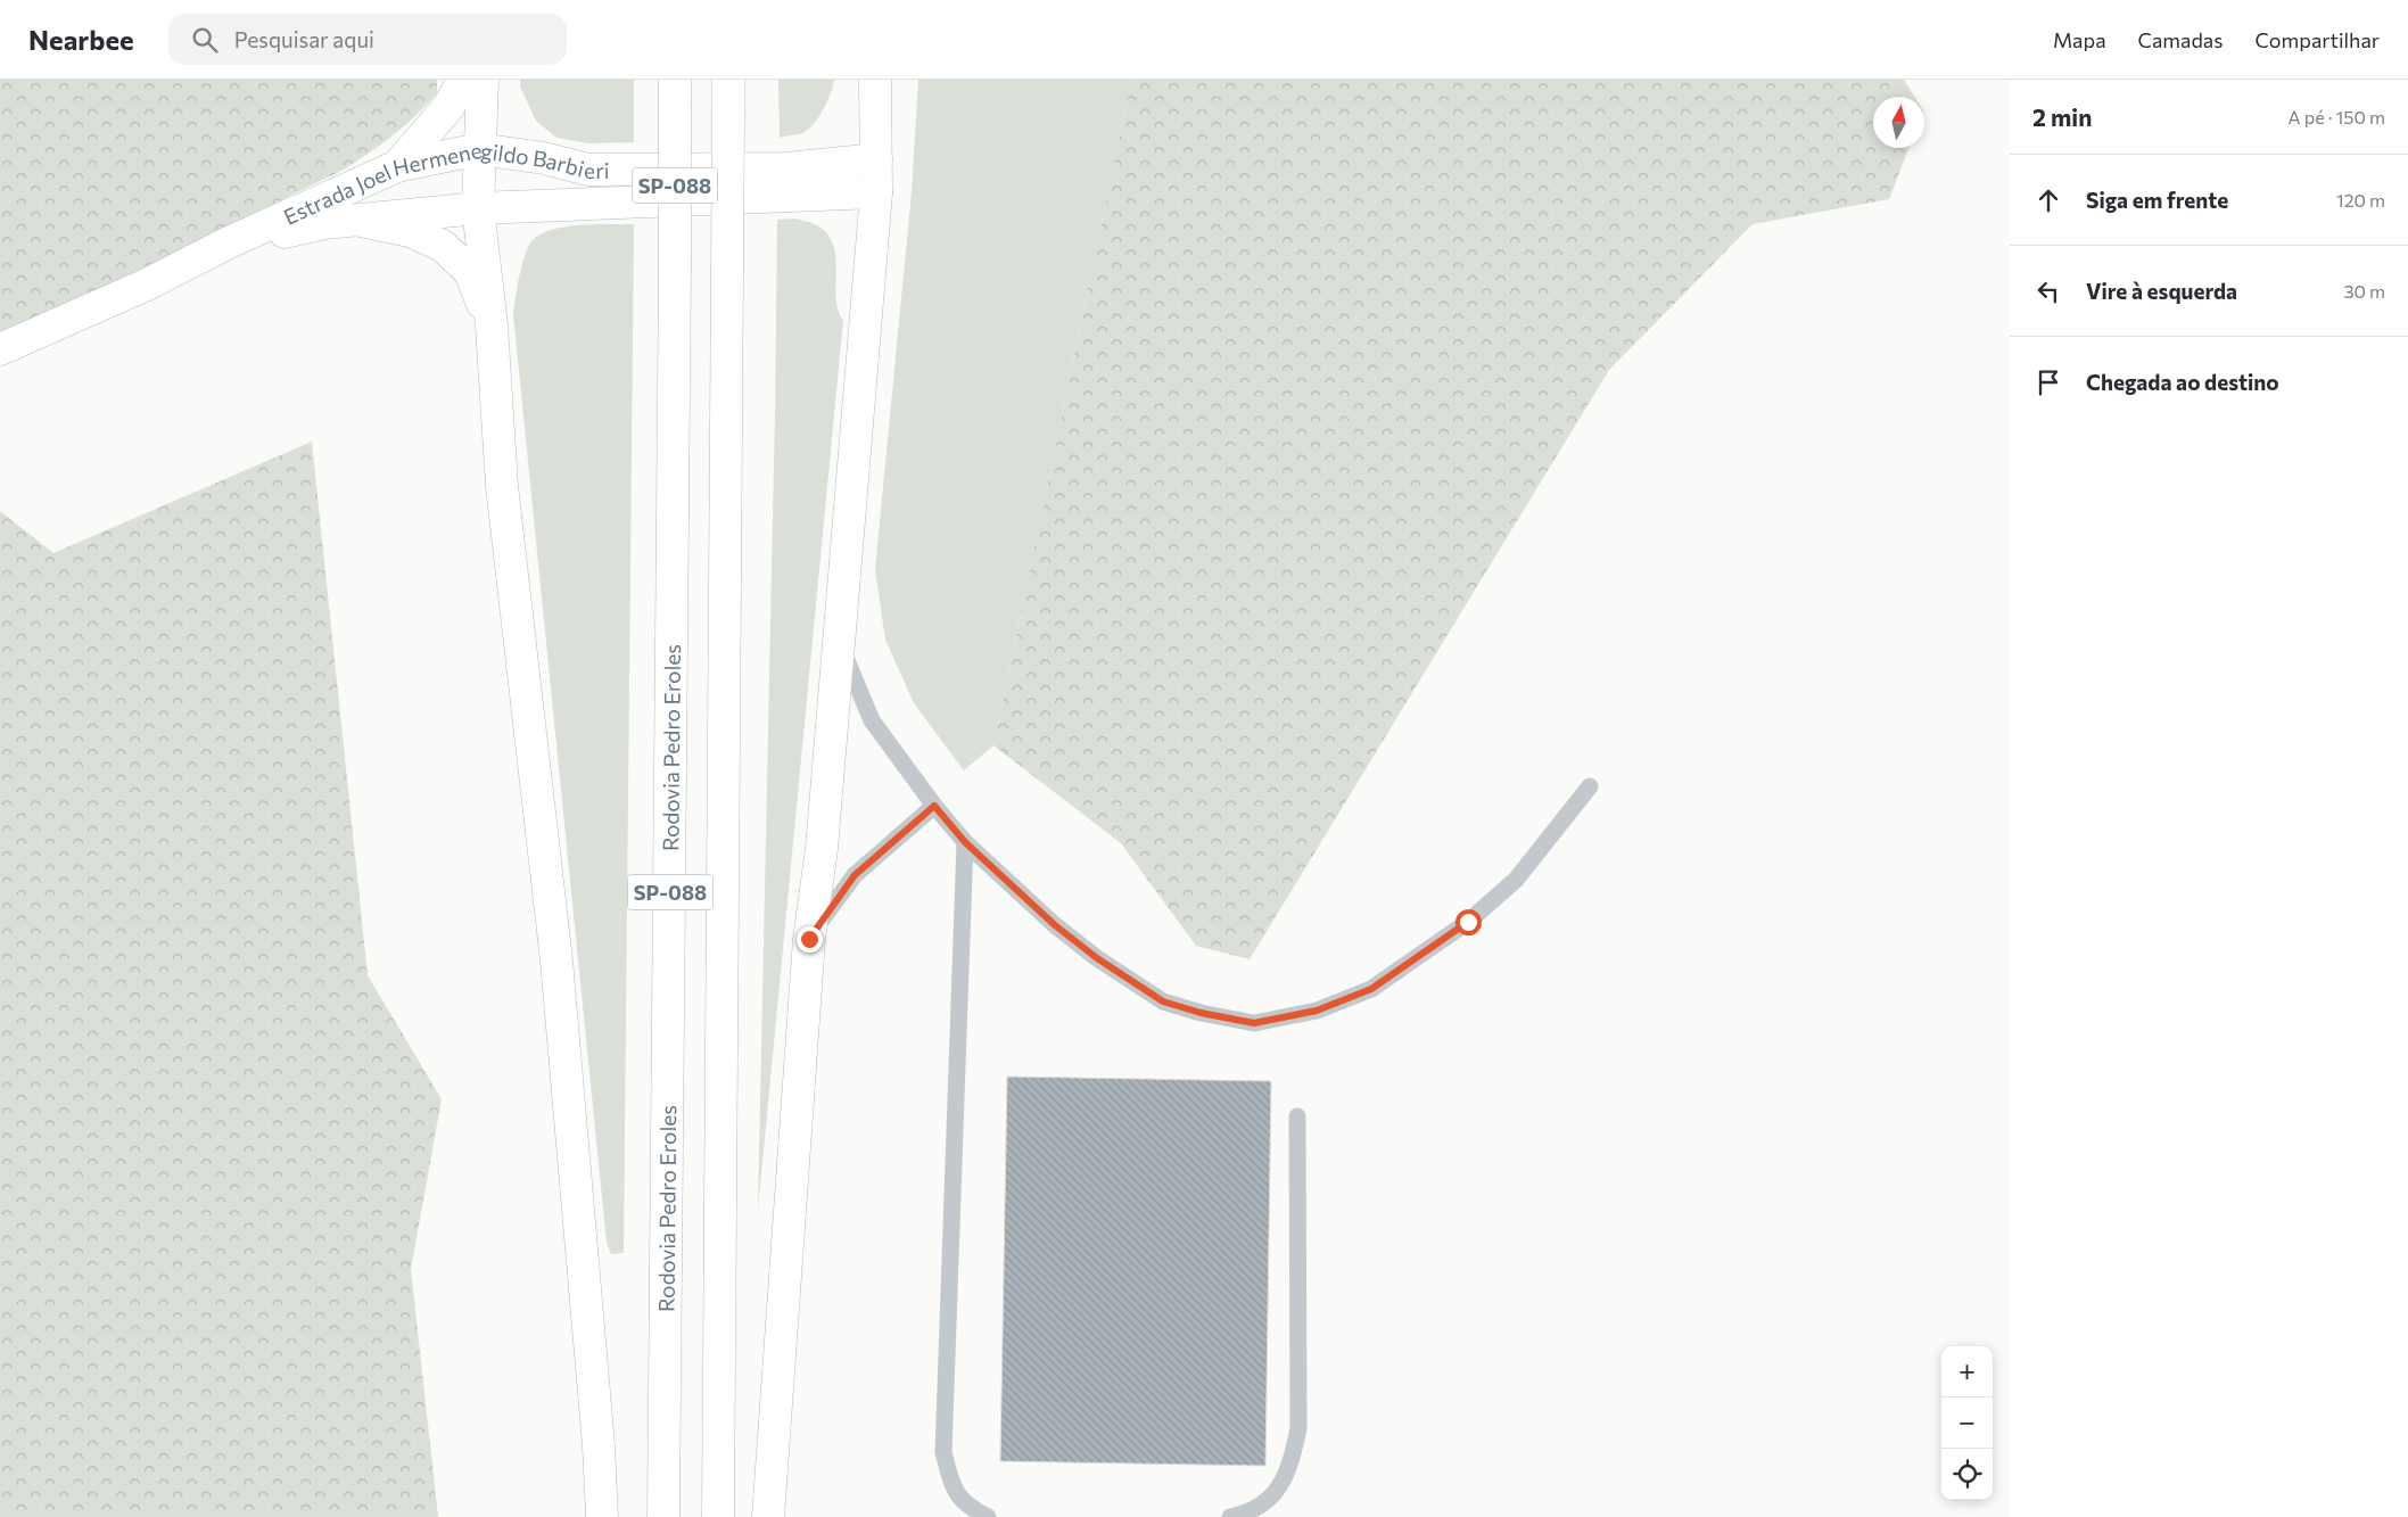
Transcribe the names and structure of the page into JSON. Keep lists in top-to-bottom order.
{
  "streets": {
    "main road": ["SP-088", "Estrada Joel Hermenegildo Barbieri", "Rodovia Pedro Eroles"]
  },
  "north": "top",
  "page": {
    "header": "Nearbee",
    "search": "Pesquisar aqui",
    "nav": ["Mapa", "Camadas", "Compartilhar"],
    "heading": ["2 min", "A pé · 150 m"],
    "list": [
      ["Siga em frente", "120 m"],
      ["Vire à esquerda", "30 m"],
      "Chegada ao destino"
    ],
    "map_buttons": ["+", "−"]
  }
}
